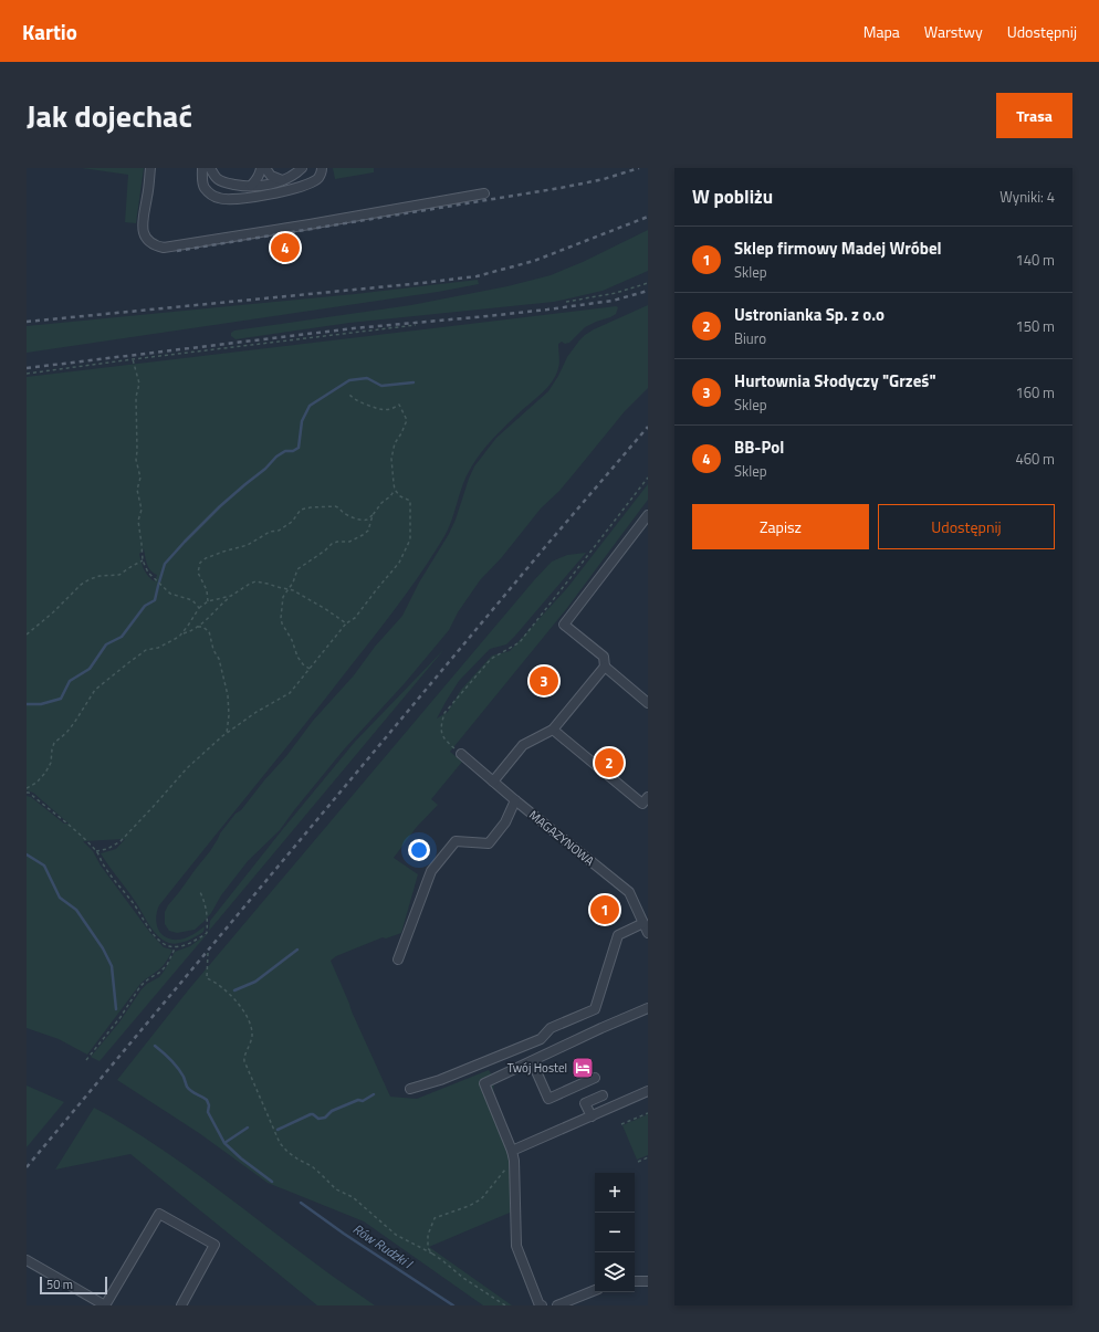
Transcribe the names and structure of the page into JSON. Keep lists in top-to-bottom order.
{
  "streets": {
    "lane": ["MAGAZYNOWA"]
  },
  "water": ["Rów Rudzki I"],
  "places": {
    "hotel": ["Twój Hostel"]
  },
  "scale_bar": "50 m",
  "page": {
    "header": "Kartio",
    "nav": ["Mapa", "Warstwy", "Udostępnij"],
    "title": "Jak dojechać",
    "buttons": [
      "Trasa",
      ["Zapisz", "Udostępnij"]
    ],
    "heading": ["W pobliżu", "Wyniki: 4"],
    "list": [
      {
        "mark": "1",
        "name": "Sklep firmowy Madej Wróbel",
        "note": "Sklep",
        "value": "140 m"
      },
      {
        "mark": "2",
        "name": "Ustronianka Sp. z o.o",
        "note": "Biuro",
        "value": "150 m"
      },
      {
        "mark": "3",
        "name": "Hurtownia Słodyczy \"Grześ\"",
        "note": "Sklep",
        "value": "160 m"
      },
      {
        "mark": "4",
        "name": "BB-Pol",
        "note": "Sklep",
        "value": "460 m"
      }
    ],
    "pins": [
      "4",
      "3",
      "2",
      "1"
    ],
    "map_buttons": ["+", "−"],
    "scale": "50 m"
  }
}
